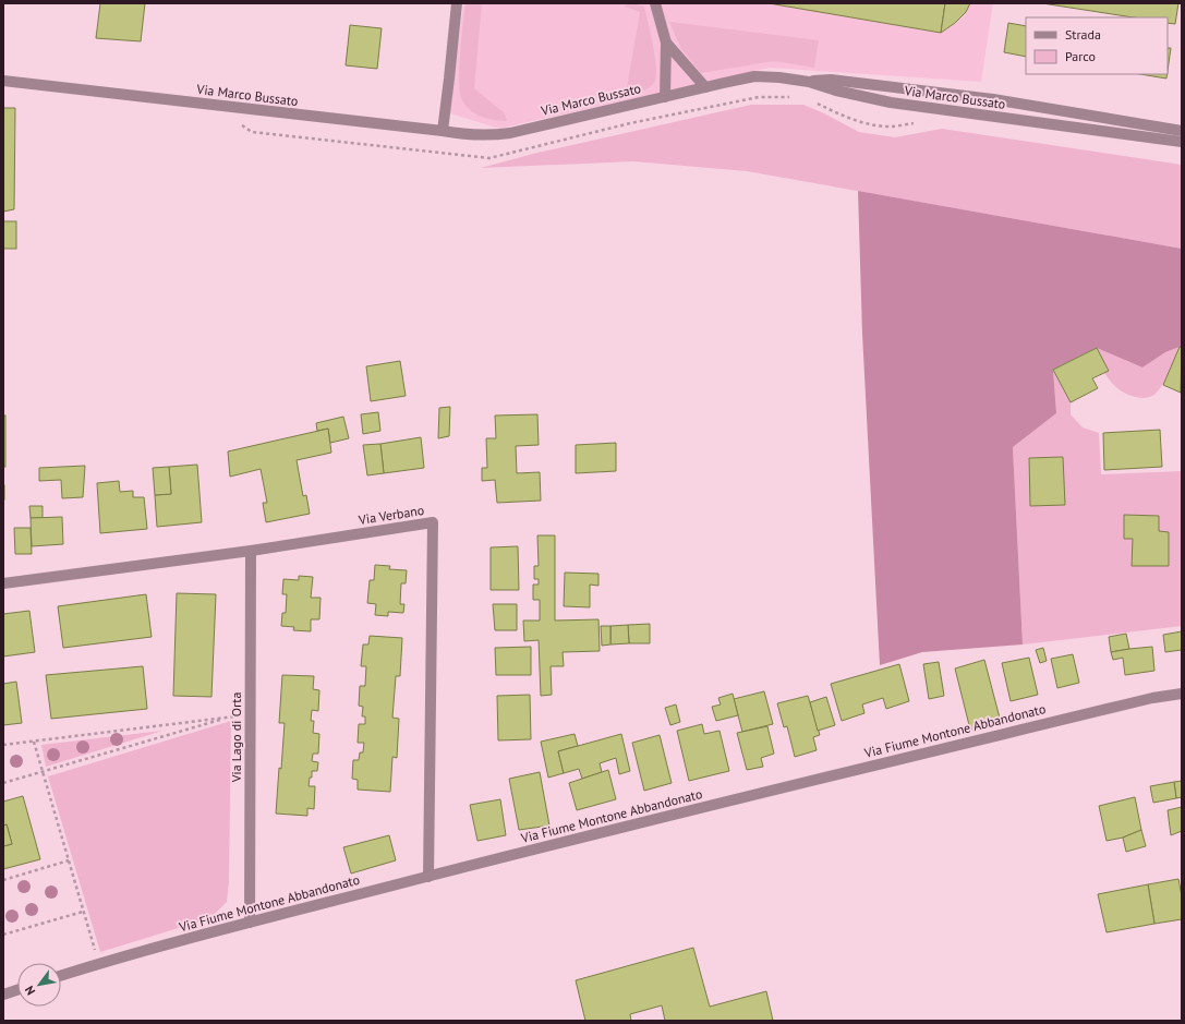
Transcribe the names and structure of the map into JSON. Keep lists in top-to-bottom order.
{
  "streets": {
    "street": [
      "Via Marco Bussato",
      "Via Verbano",
      "Via Fiume Montone Abbandonato",
      "Via Lago di Orta"
    ]
  },
  "crossings": [
    ["Via Verbano", "Via Fiume Montone Abbandonato"],
    ["Via Verbano", "Via Lago di Orta"],
    ["Via Fiume Montone Abbandonato", "Via Lago di Orta"]
  ],
  "legend": ["Strada", "Parco"],
  "north": "bottom left"
}
